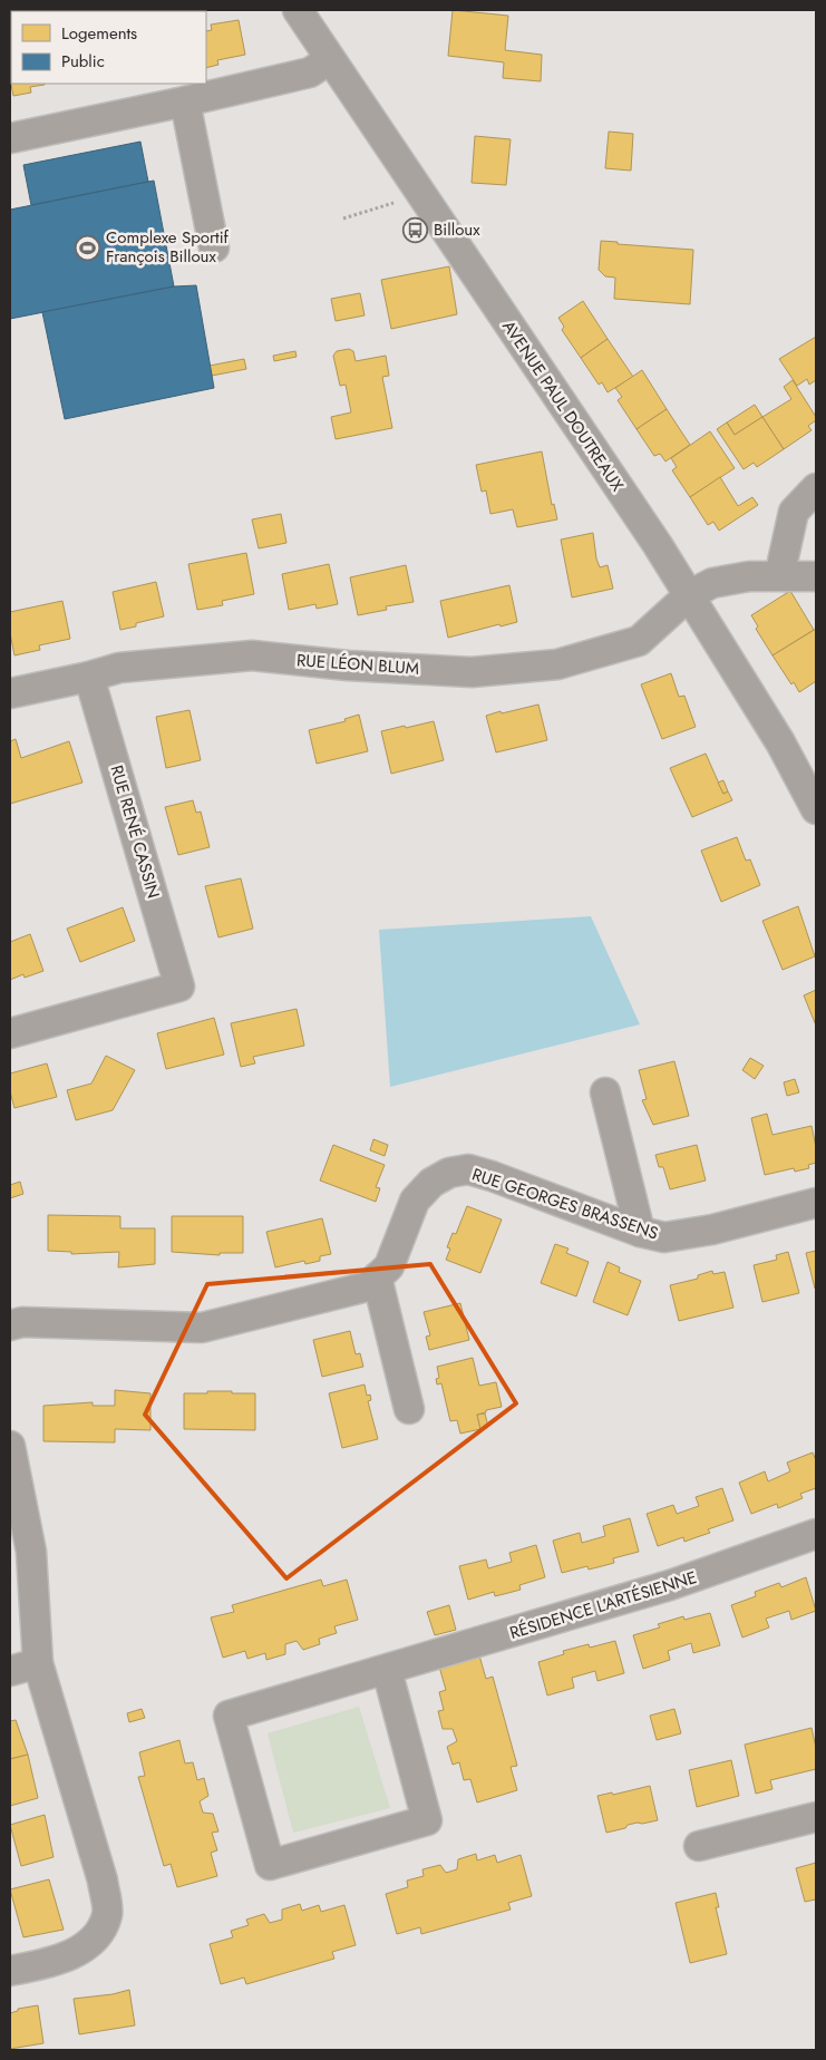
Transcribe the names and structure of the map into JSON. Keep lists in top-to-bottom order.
{
  "streets": {
    "street": [
      "AVENUE PAUL DOUTREAUX",
      "RUE LÉON BLUM",
      "RUE RENÉ CASSIN",
      "RUE GEORGES BRASSENS",
      "RÉSIDENCE L'ARTÉSIENNE"
    ]
  },
  "crossings": [
    ["AVENUE PAUL DOUTREAUX", "RUE LÉON BLUM"],
    ["RUE LÉON BLUM", "RUE RENÉ CASSIN"]
  ],
  "places": {
    "bus stop": ["Billoux"],
    "sports": ["Complexe Sportif François Billoux"]
  },
  "legend": ["Logements", "Public"]
}
